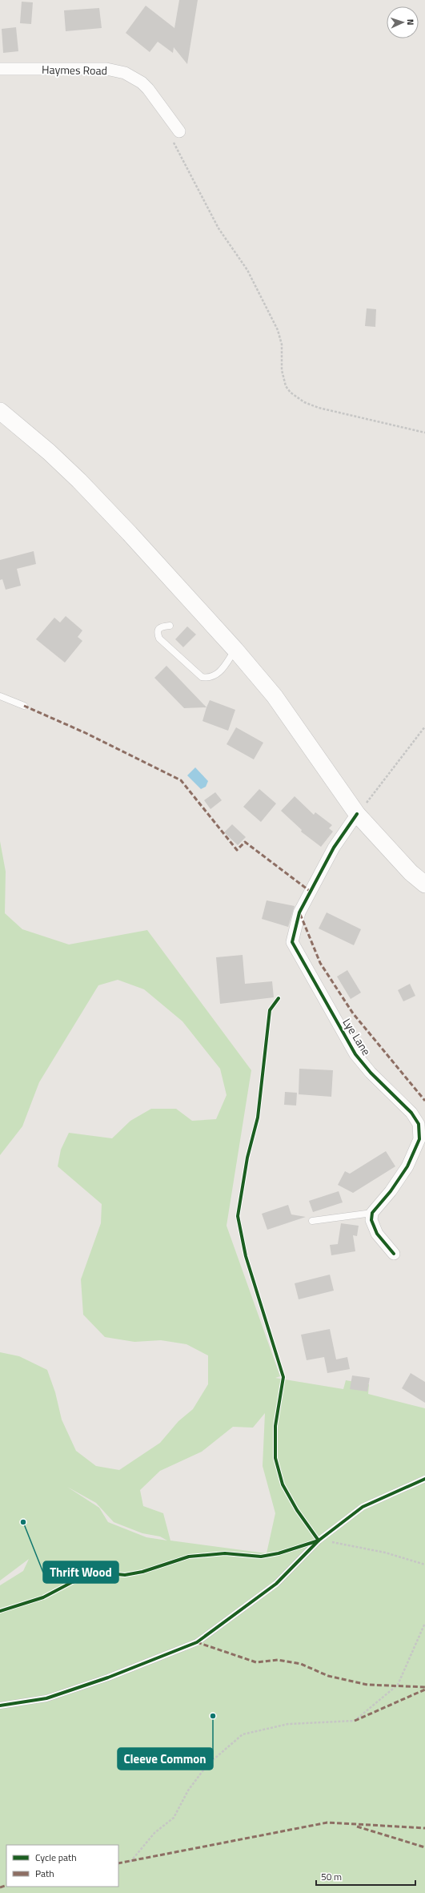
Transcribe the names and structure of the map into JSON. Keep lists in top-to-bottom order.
{
  "streets": {
    "street": ["Haymes Road", "Lye Lane"]
  },
  "places": ["Thrift Wood", "Cleeve Common"],
  "legend": ["Cycle path", "Path"],
  "scale_bar": "50 m",
  "north": "right"
}
